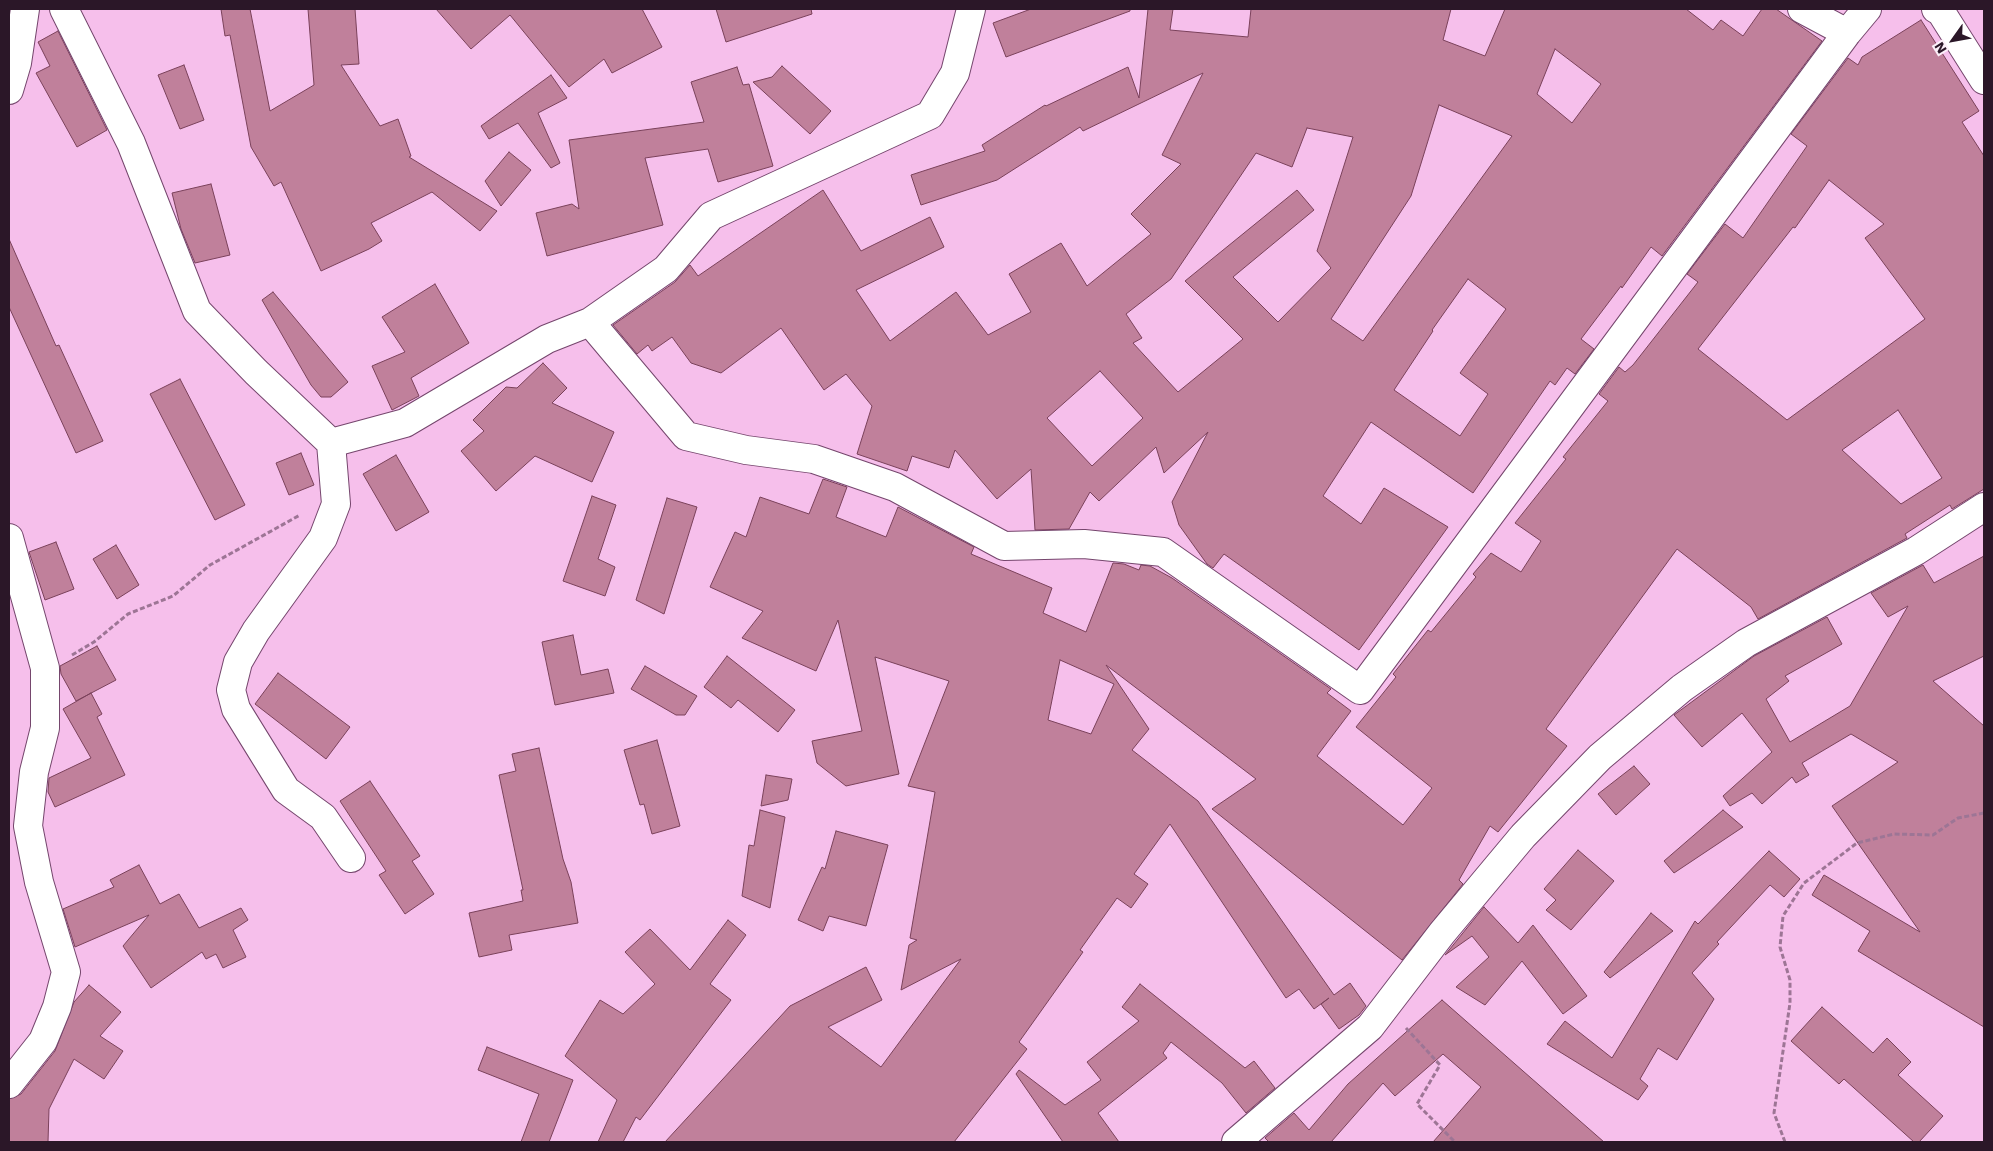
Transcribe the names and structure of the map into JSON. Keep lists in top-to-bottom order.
{
  "north": "bottom left"
}
